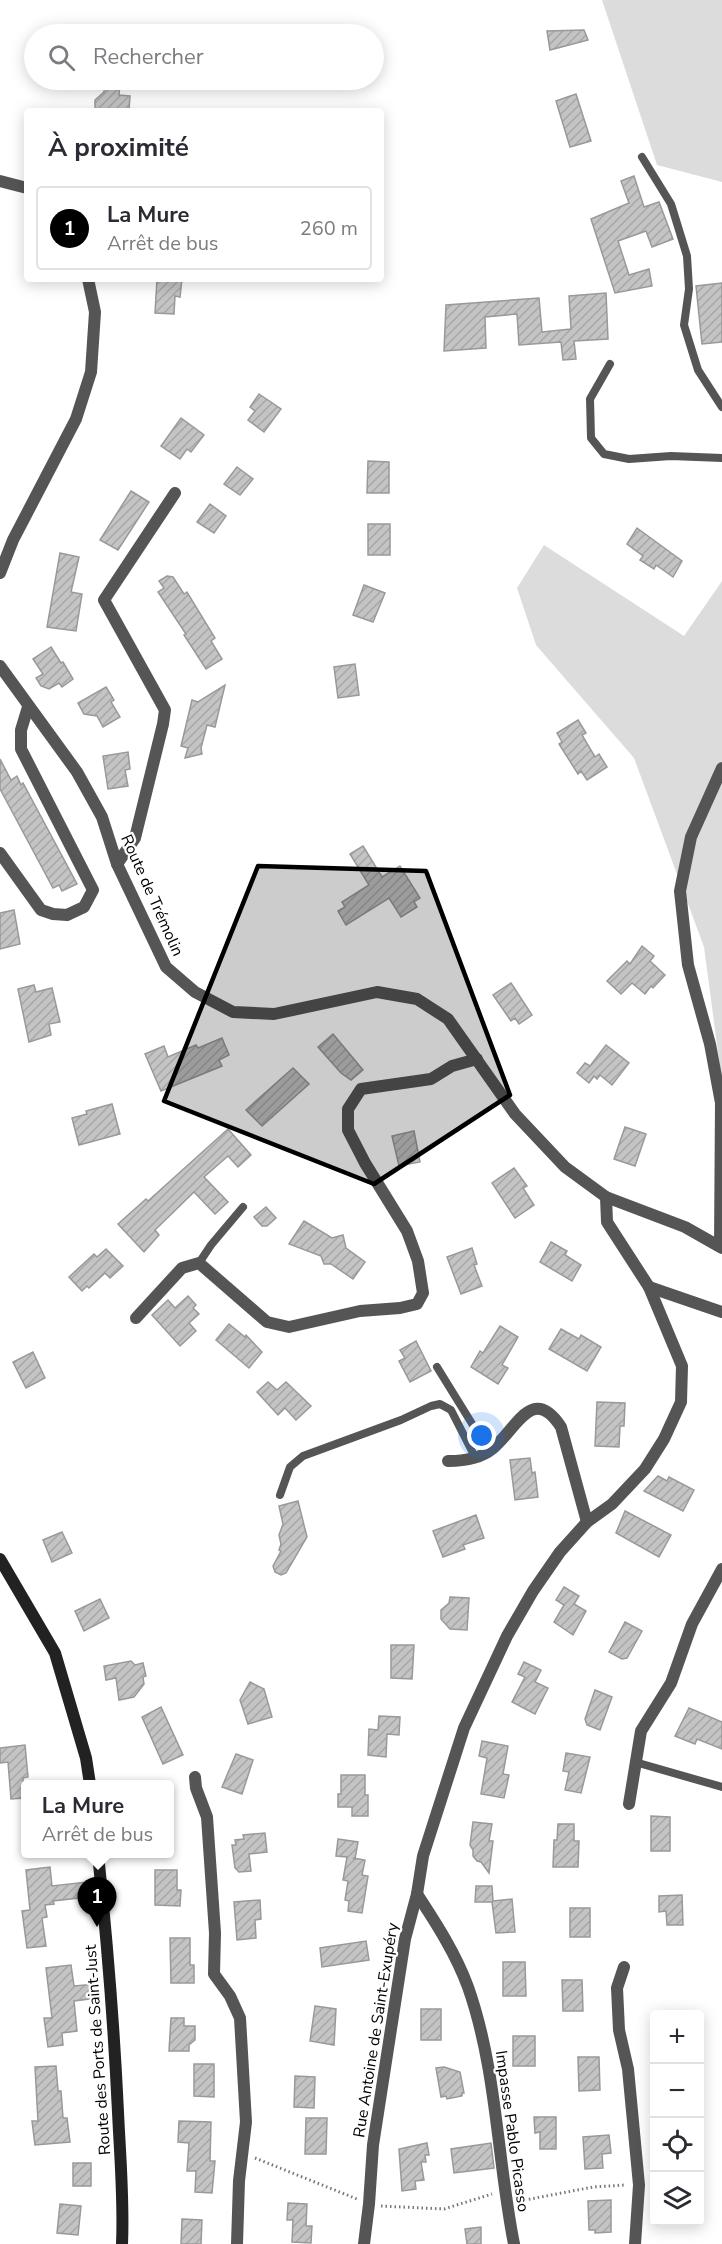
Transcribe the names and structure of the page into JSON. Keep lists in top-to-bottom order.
{
  "streets": {
    "main road": ["Route des Ports de Saint-Just"],
    "street": ["Route de Trémolin", "Rue Antoine de Saint-Exupéry", "Impasse Pablo Picasso"]
  },
  "crossings": [
    ["Route de Trémolin", "Rue Antoine de Saint-Exupéry"],
    ["Rue Antoine de Saint-Exupéry", "Impasse Pablo Picasso"]
  ],
  "page": {
    "search": "Rechercher",
    "heading": "À proximité",
    "list": [
      {
        "mark": "1",
        "name": "La Mure",
        "note": "Arrêt de bus",
        "value": "260 m"
      }
    ],
    "popup": ["La Mure", "Arrêt de bus"],
    "pins": "1",
    "map_buttons": ["+", "−"]
  }
}
